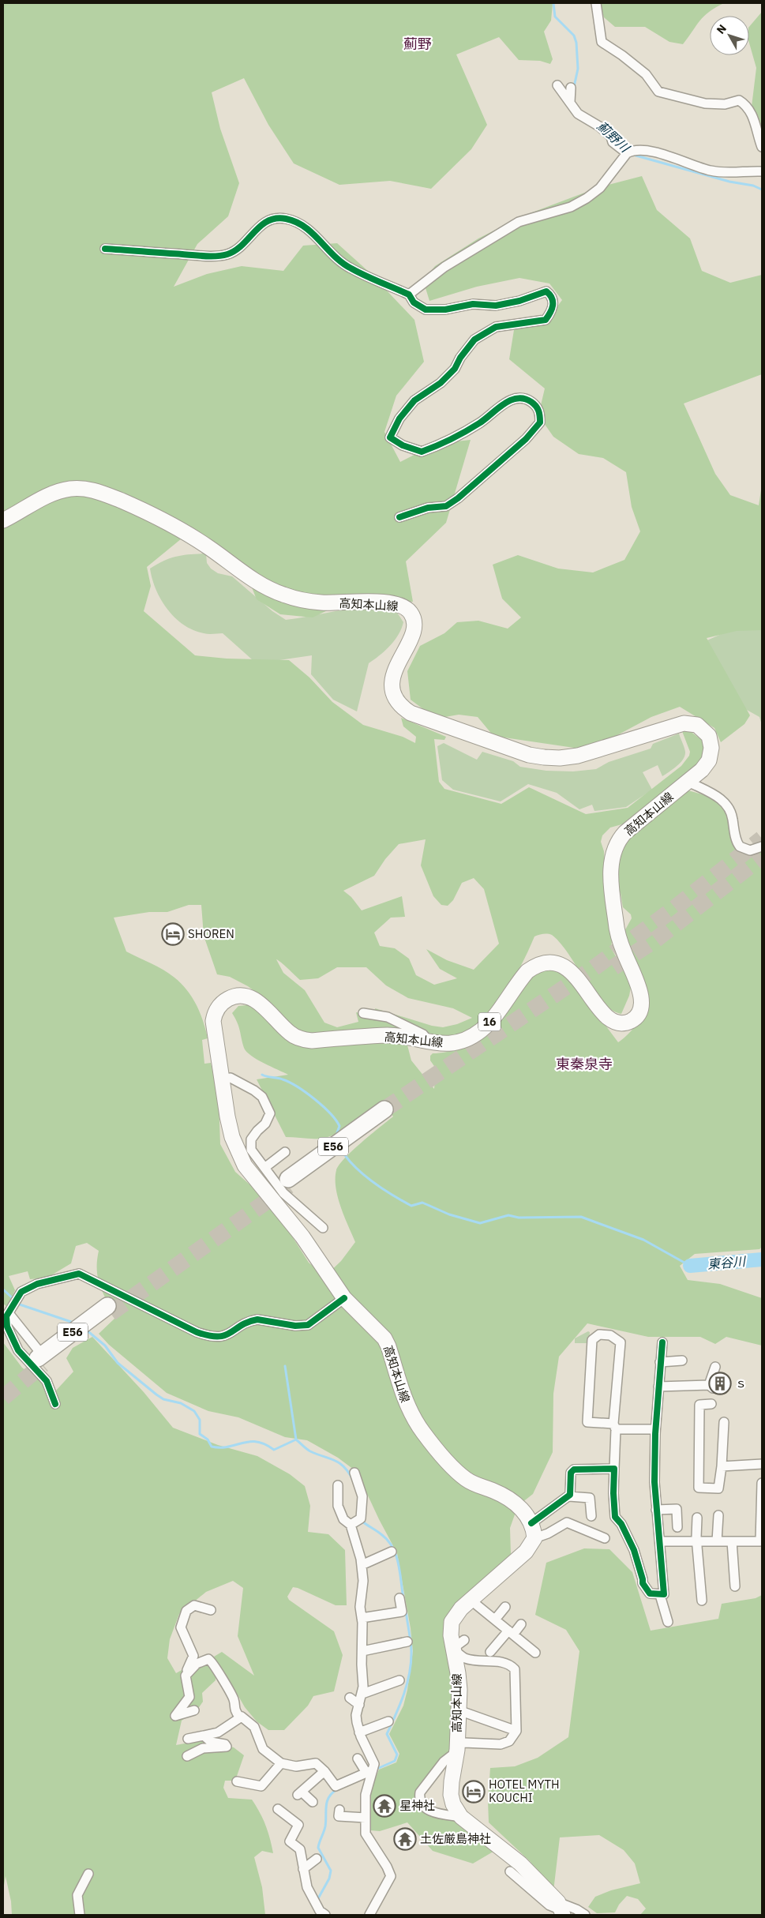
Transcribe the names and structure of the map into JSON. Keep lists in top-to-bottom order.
{
  "streets": {
    "highway": ["E56"],
    "main road": ["高知本山線", "16"]
  },
  "districts": ["薊野", "東秦泉寺"],
  "water": ["薊野川", "東谷川"],
  "places": {
    "hotel": ["SHOREN", "HOTEL MYTH KOUCHI"],
    "building": ["ｓ"],
    "temple": ["星神社", "土佐厳島神社"]
  },
  "north": "top left"
}
